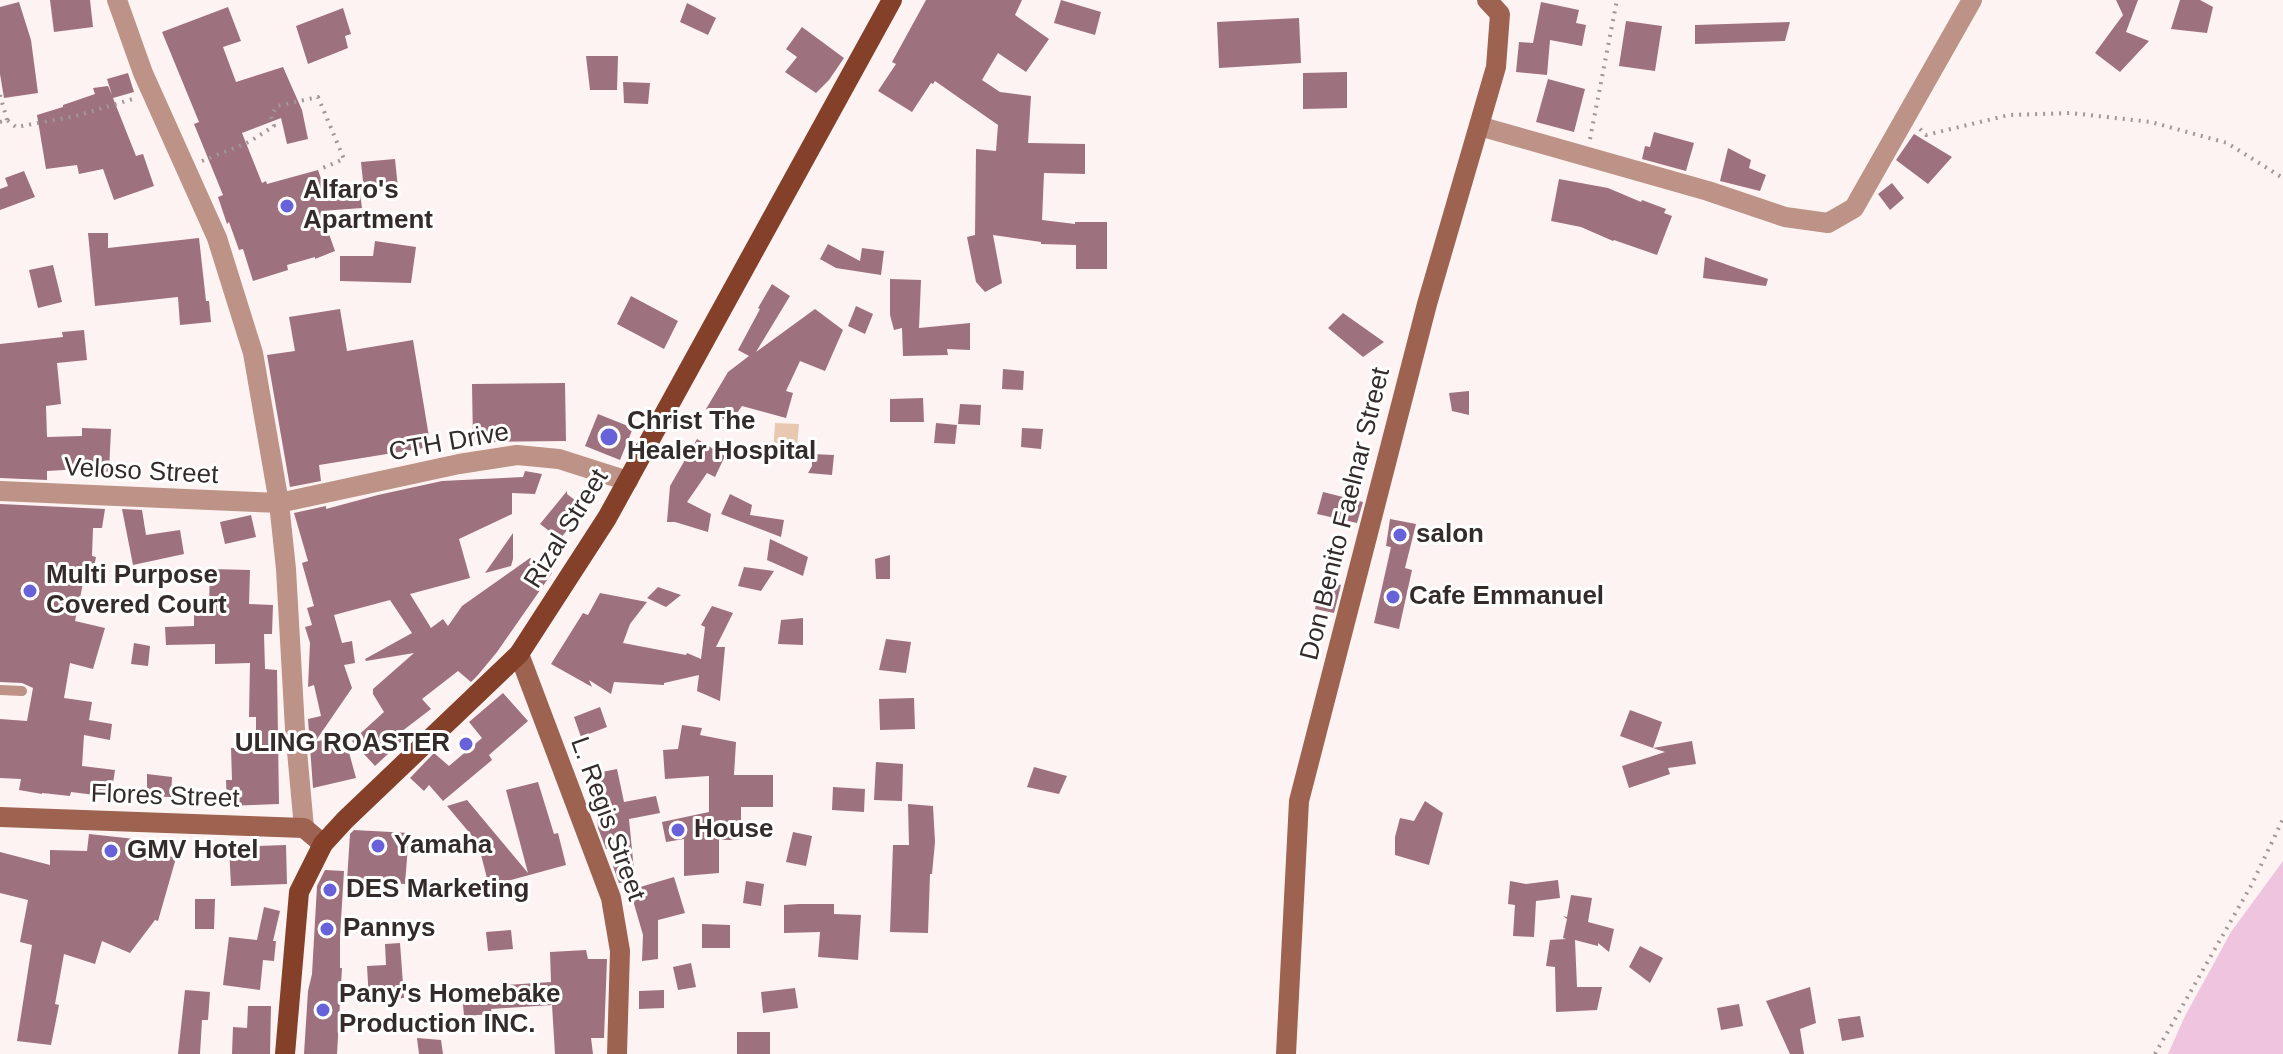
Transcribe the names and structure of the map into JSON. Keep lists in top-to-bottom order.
{
  "streets": {
    "main road": ["Rizal Street"],
    "street": [
      "CTH Drive",
      "Veloso Street",
      "Don Benito Faelnar Street",
      "Flores Street",
      "L. Regis Street"
    ]
  },
  "crossings": [
    ["CTH Drive", "Veloso Street"],
    ["CTH Drive", "Rizal Street"],
    ["Rizal Street", "L. Regis Street"]
  ],
  "places": [
    "Alfaro's Apartment",
    "Christ The Healer Hospital",
    "salon",
    "Multi Purpose Covered Court",
    "Cafe Emmanuel",
    "ULING ROASTER",
    "House",
    "Yamaha",
    "GMV Hotel",
    "DES Marketing",
    "Pannys",
    "Pany's Homebake Production INC."
  ]
}
